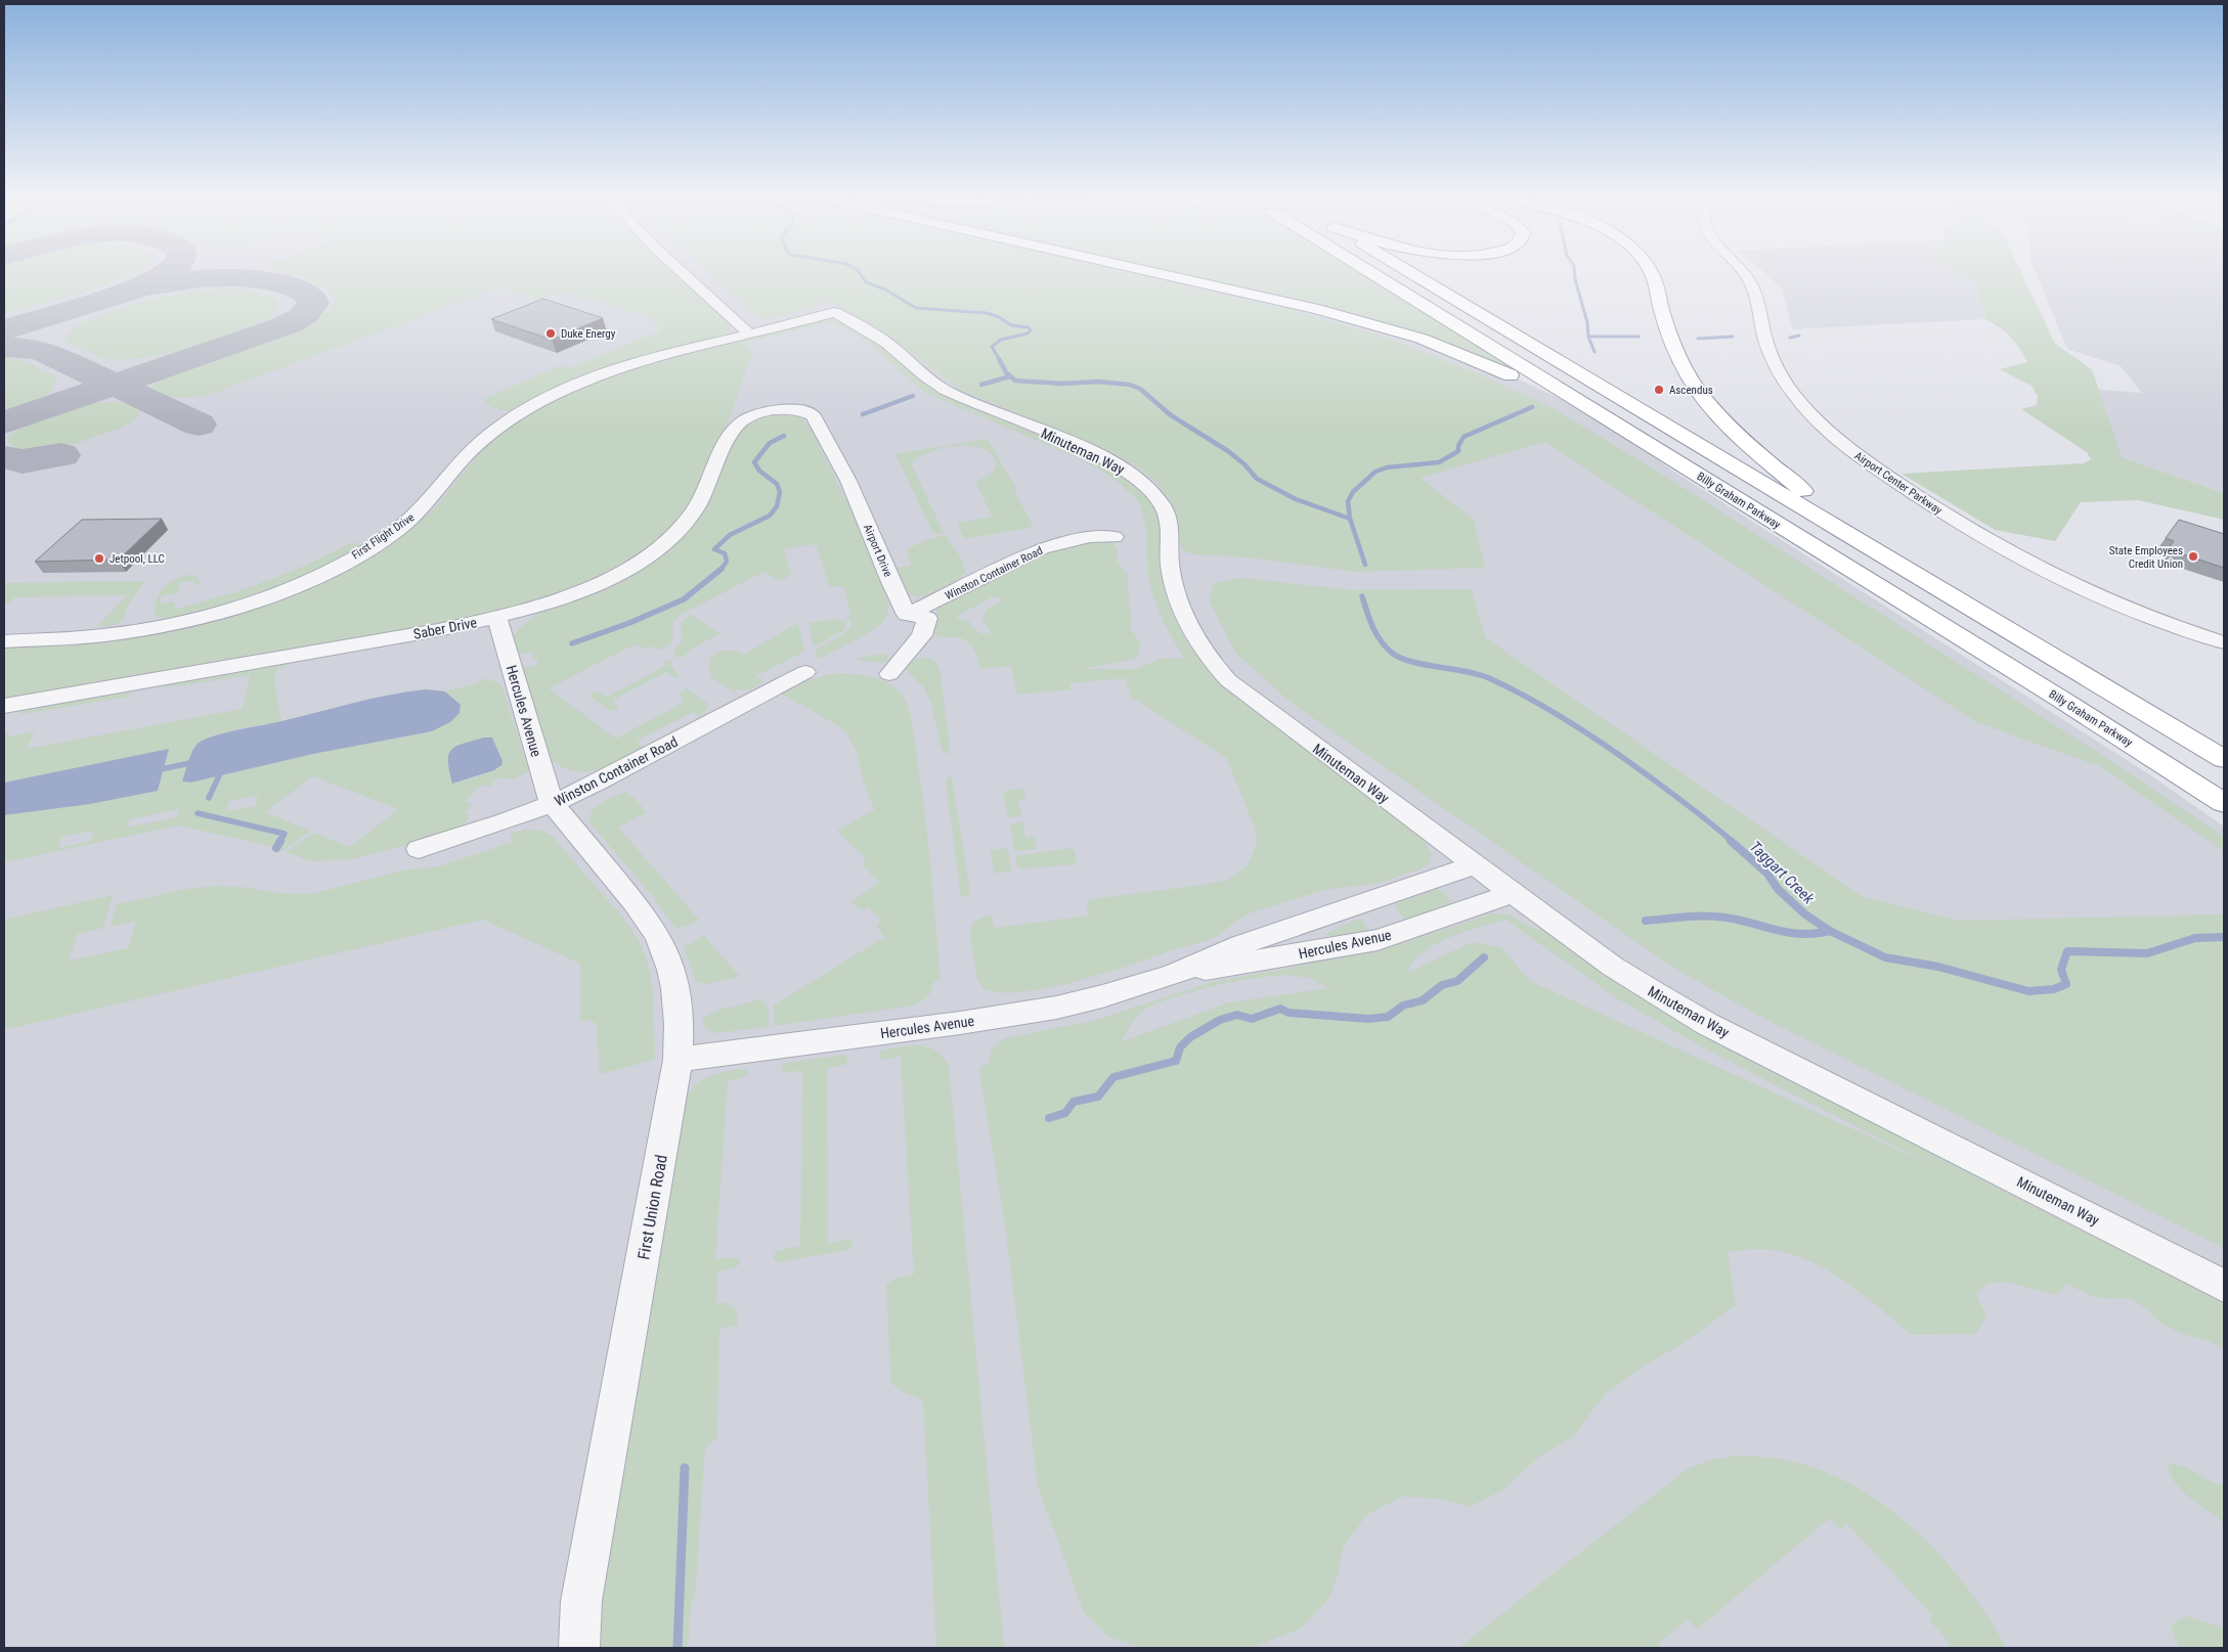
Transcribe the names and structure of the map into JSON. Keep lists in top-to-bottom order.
{
  "streets": {
    "highway": ["Billy Graham Parkway"],
    "street": [
      "Minuteman Way",
      "Airport Center Parkway",
      "First Flight Drive",
      "Airport Drive",
      "Winston Container Road",
      "Saber Drive",
      "Hercules Avenue",
      "First Union Road"
    ]
  },
  "crossings": [
    ["Minuteman Way", "First Flight Drive"],
    ["Minuteman Way", "Hercules Avenue"],
    ["Airport Drive", "Winston Container Road"],
    ["Airport Drive", "Saber Drive"],
    ["Winston Container Road", "Hercules Avenue"],
    ["Winston Container Road", "First Union Road"],
    ["Saber Drive", "Hercules Avenue"],
    ["Hercules Avenue", "First Union Road"]
  ],
  "water": ["Taggart Creek"],
  "places": [
    "Duke Energy",
    "Ascendus",
    "State Employees Credit Union",
    "Jetpool, LLC"
  ]
}
